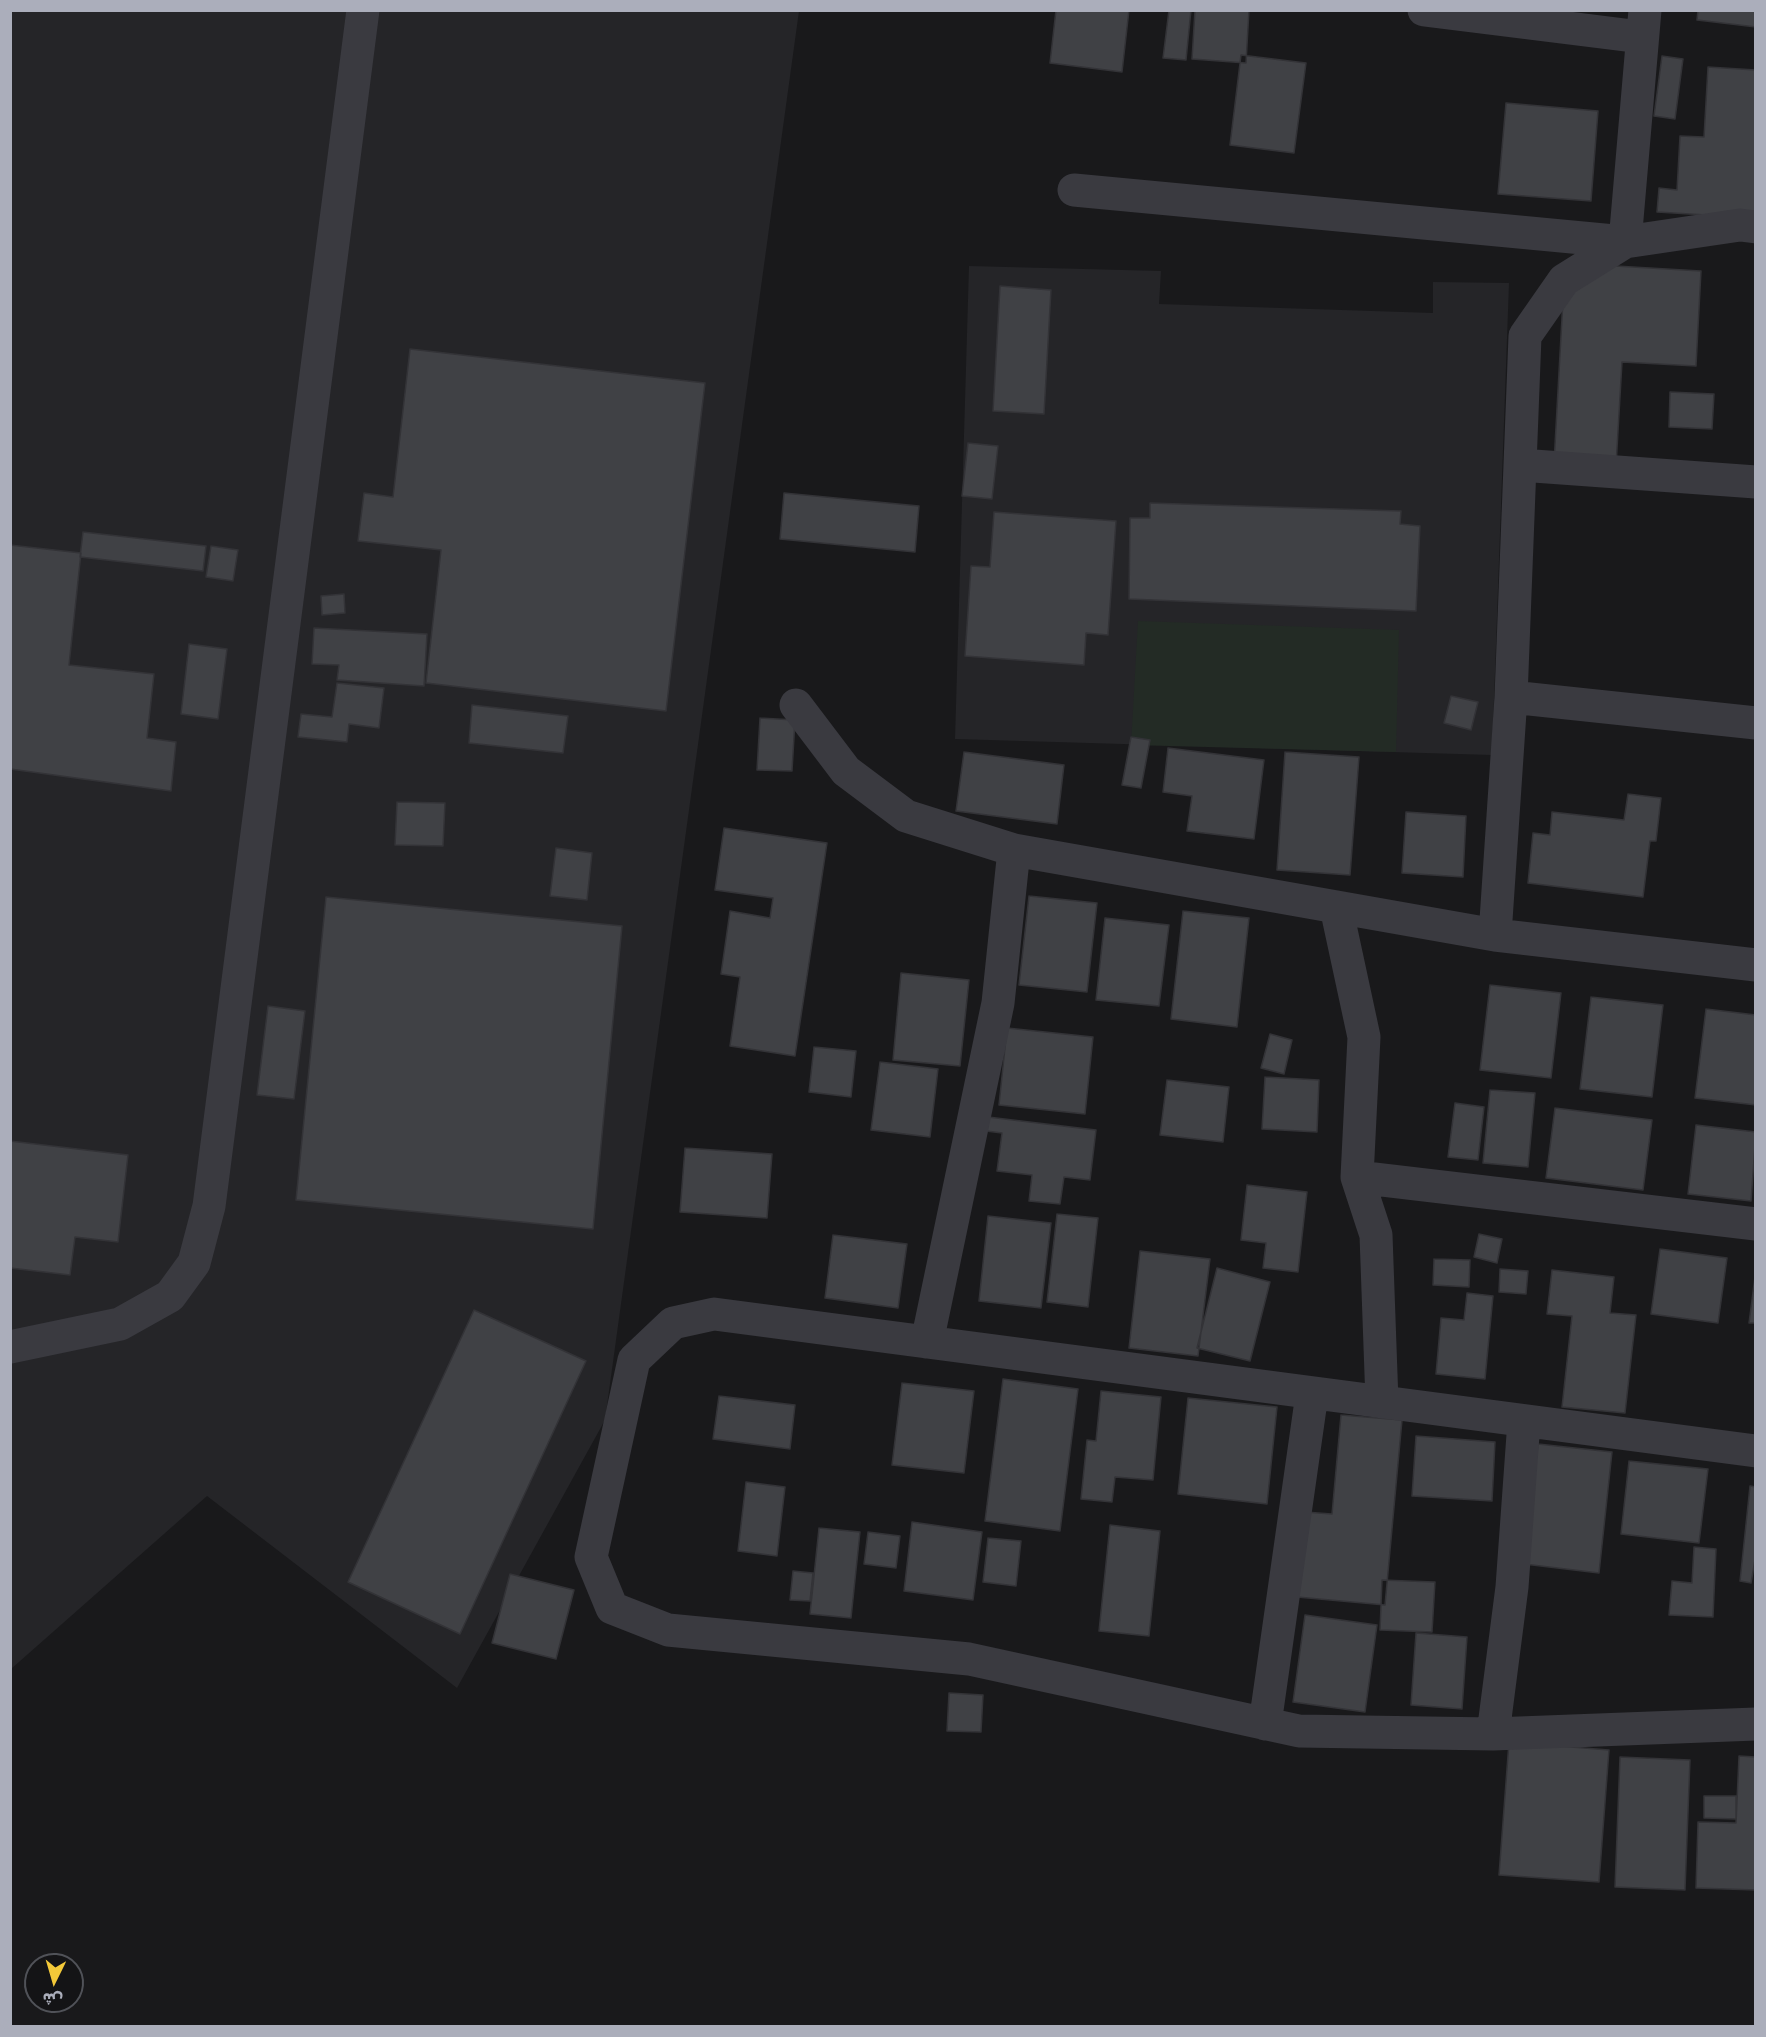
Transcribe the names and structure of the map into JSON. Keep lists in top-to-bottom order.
{
  "north": "bottom"
}
